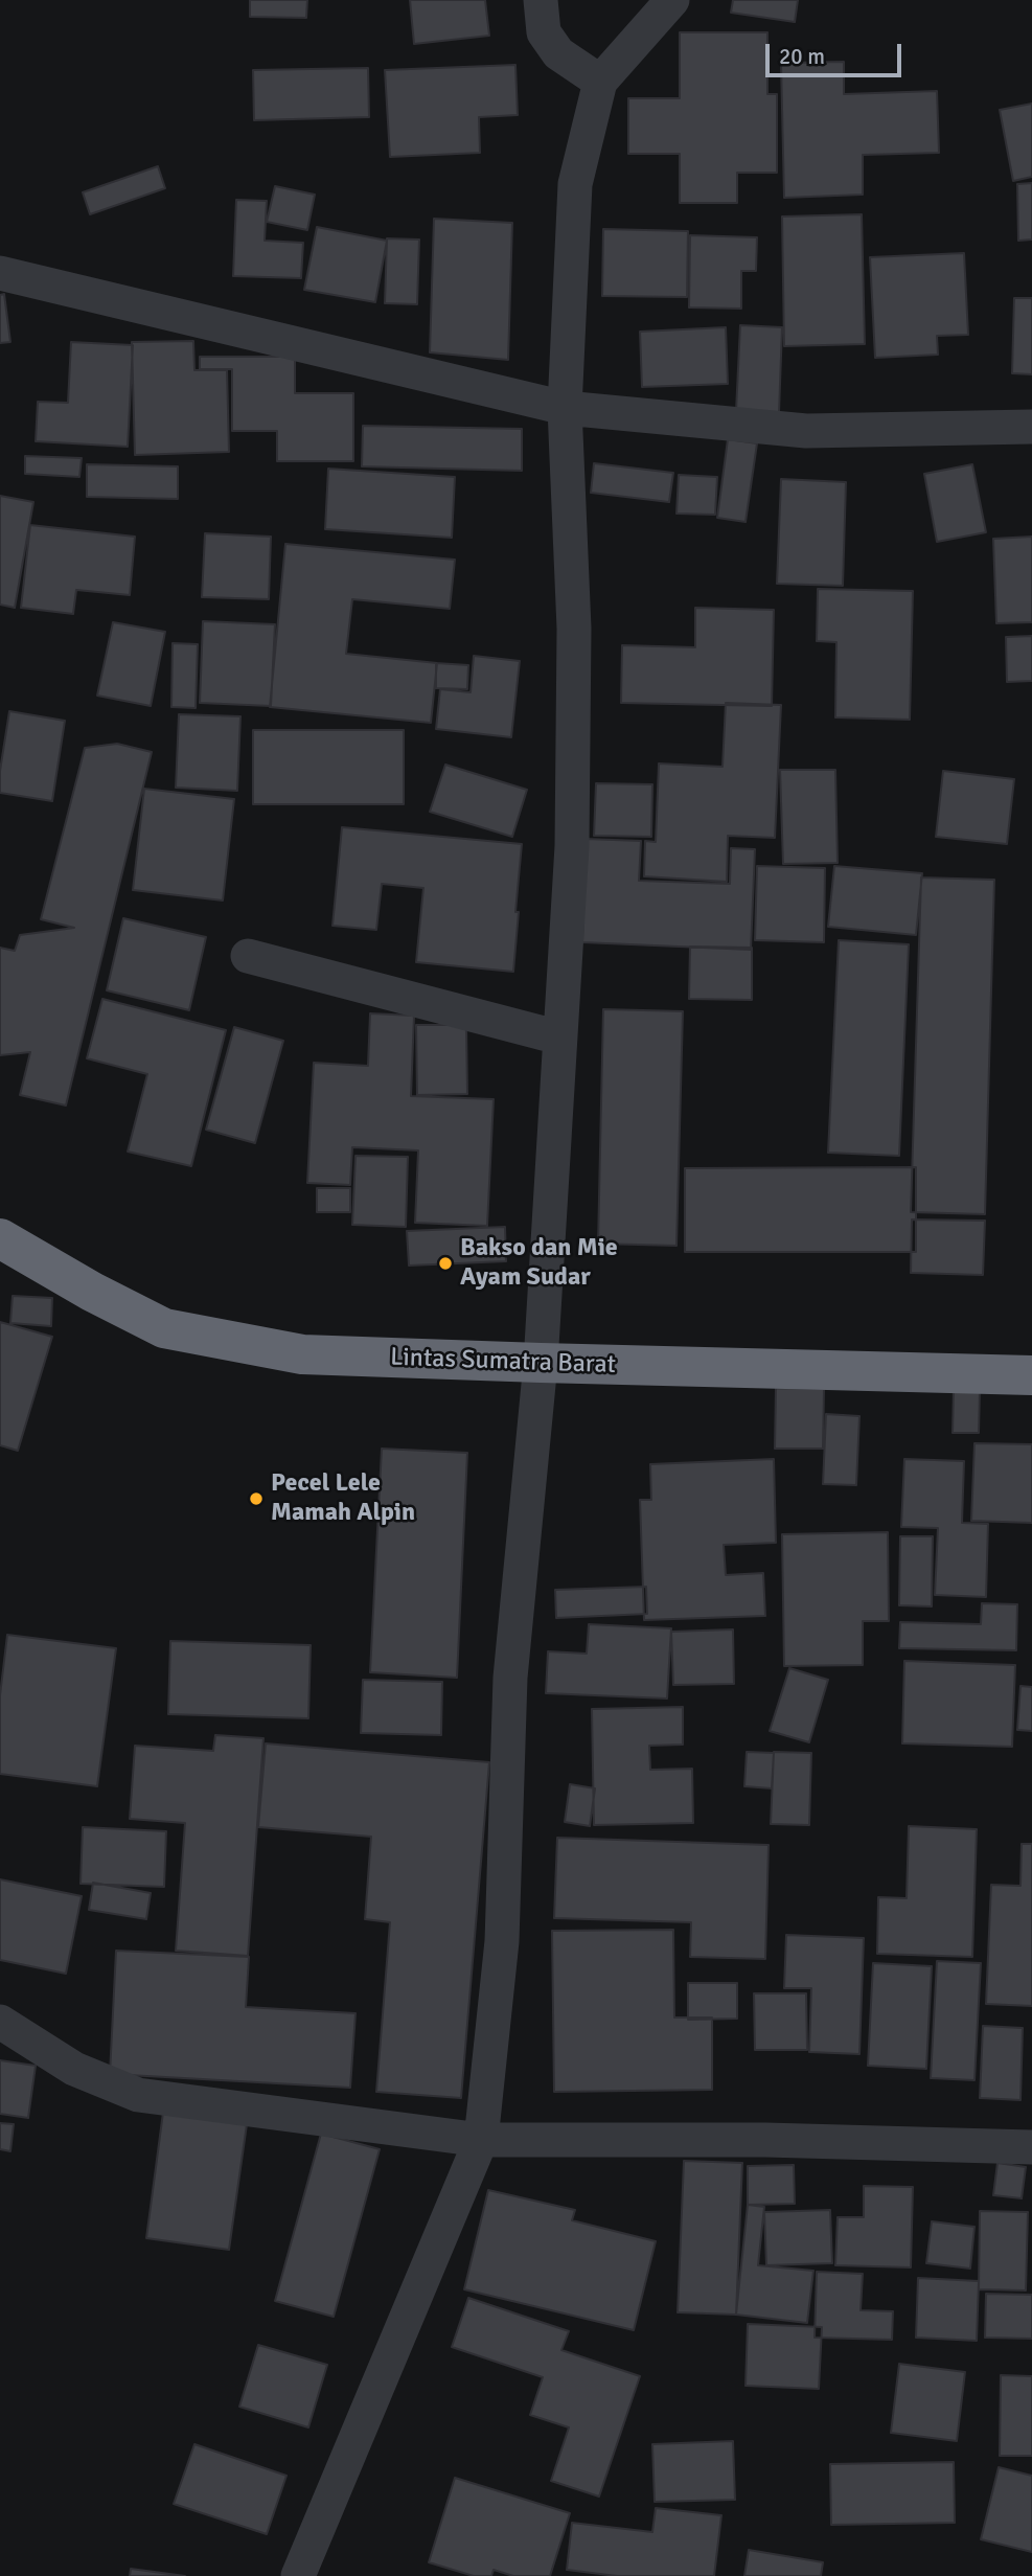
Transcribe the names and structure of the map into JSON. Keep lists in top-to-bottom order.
{
  "streets": {
    "highway": ["Lintas Sumatra Barat"]
  },
  "places": ["Bakso dan Mie Ayam Sudar", "Pecel Lele Mamah Alpin"],
  "scale_bar": "20 m"
}
